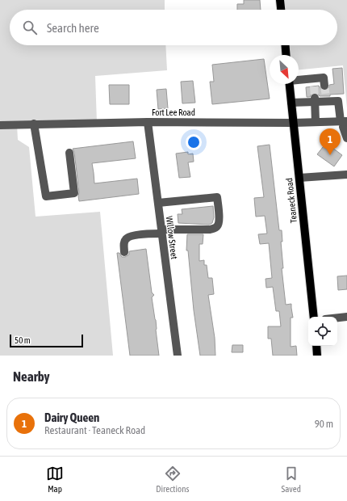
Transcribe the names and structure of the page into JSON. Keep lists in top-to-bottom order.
{
  "streets": {
    "main road": ["Teaneck Road"],
    "street": ["Fort Lee Road", "Willow Street"]
  },
  "crossings": [
    ["Fort Lee Road", "Teaneck Road"],
    ["Fort Lee Road", "Willow Street"]
  ],
  "scale_bar": "50 m",
  "north": "bottom right",
  "page": {
    "search": "Search here",
    "pins": "1",
    "scale": "50 m",
    "heading": "Nearby",
    "list": [
      {
        "mark": "1",
        "name": "Dairy Queen",
        "note": "Restaurant · Teaneck Road",
        "value": "90 m"
      }
    ],
    "nav": ["Map", "Directions", "Saved"]
  }
}
